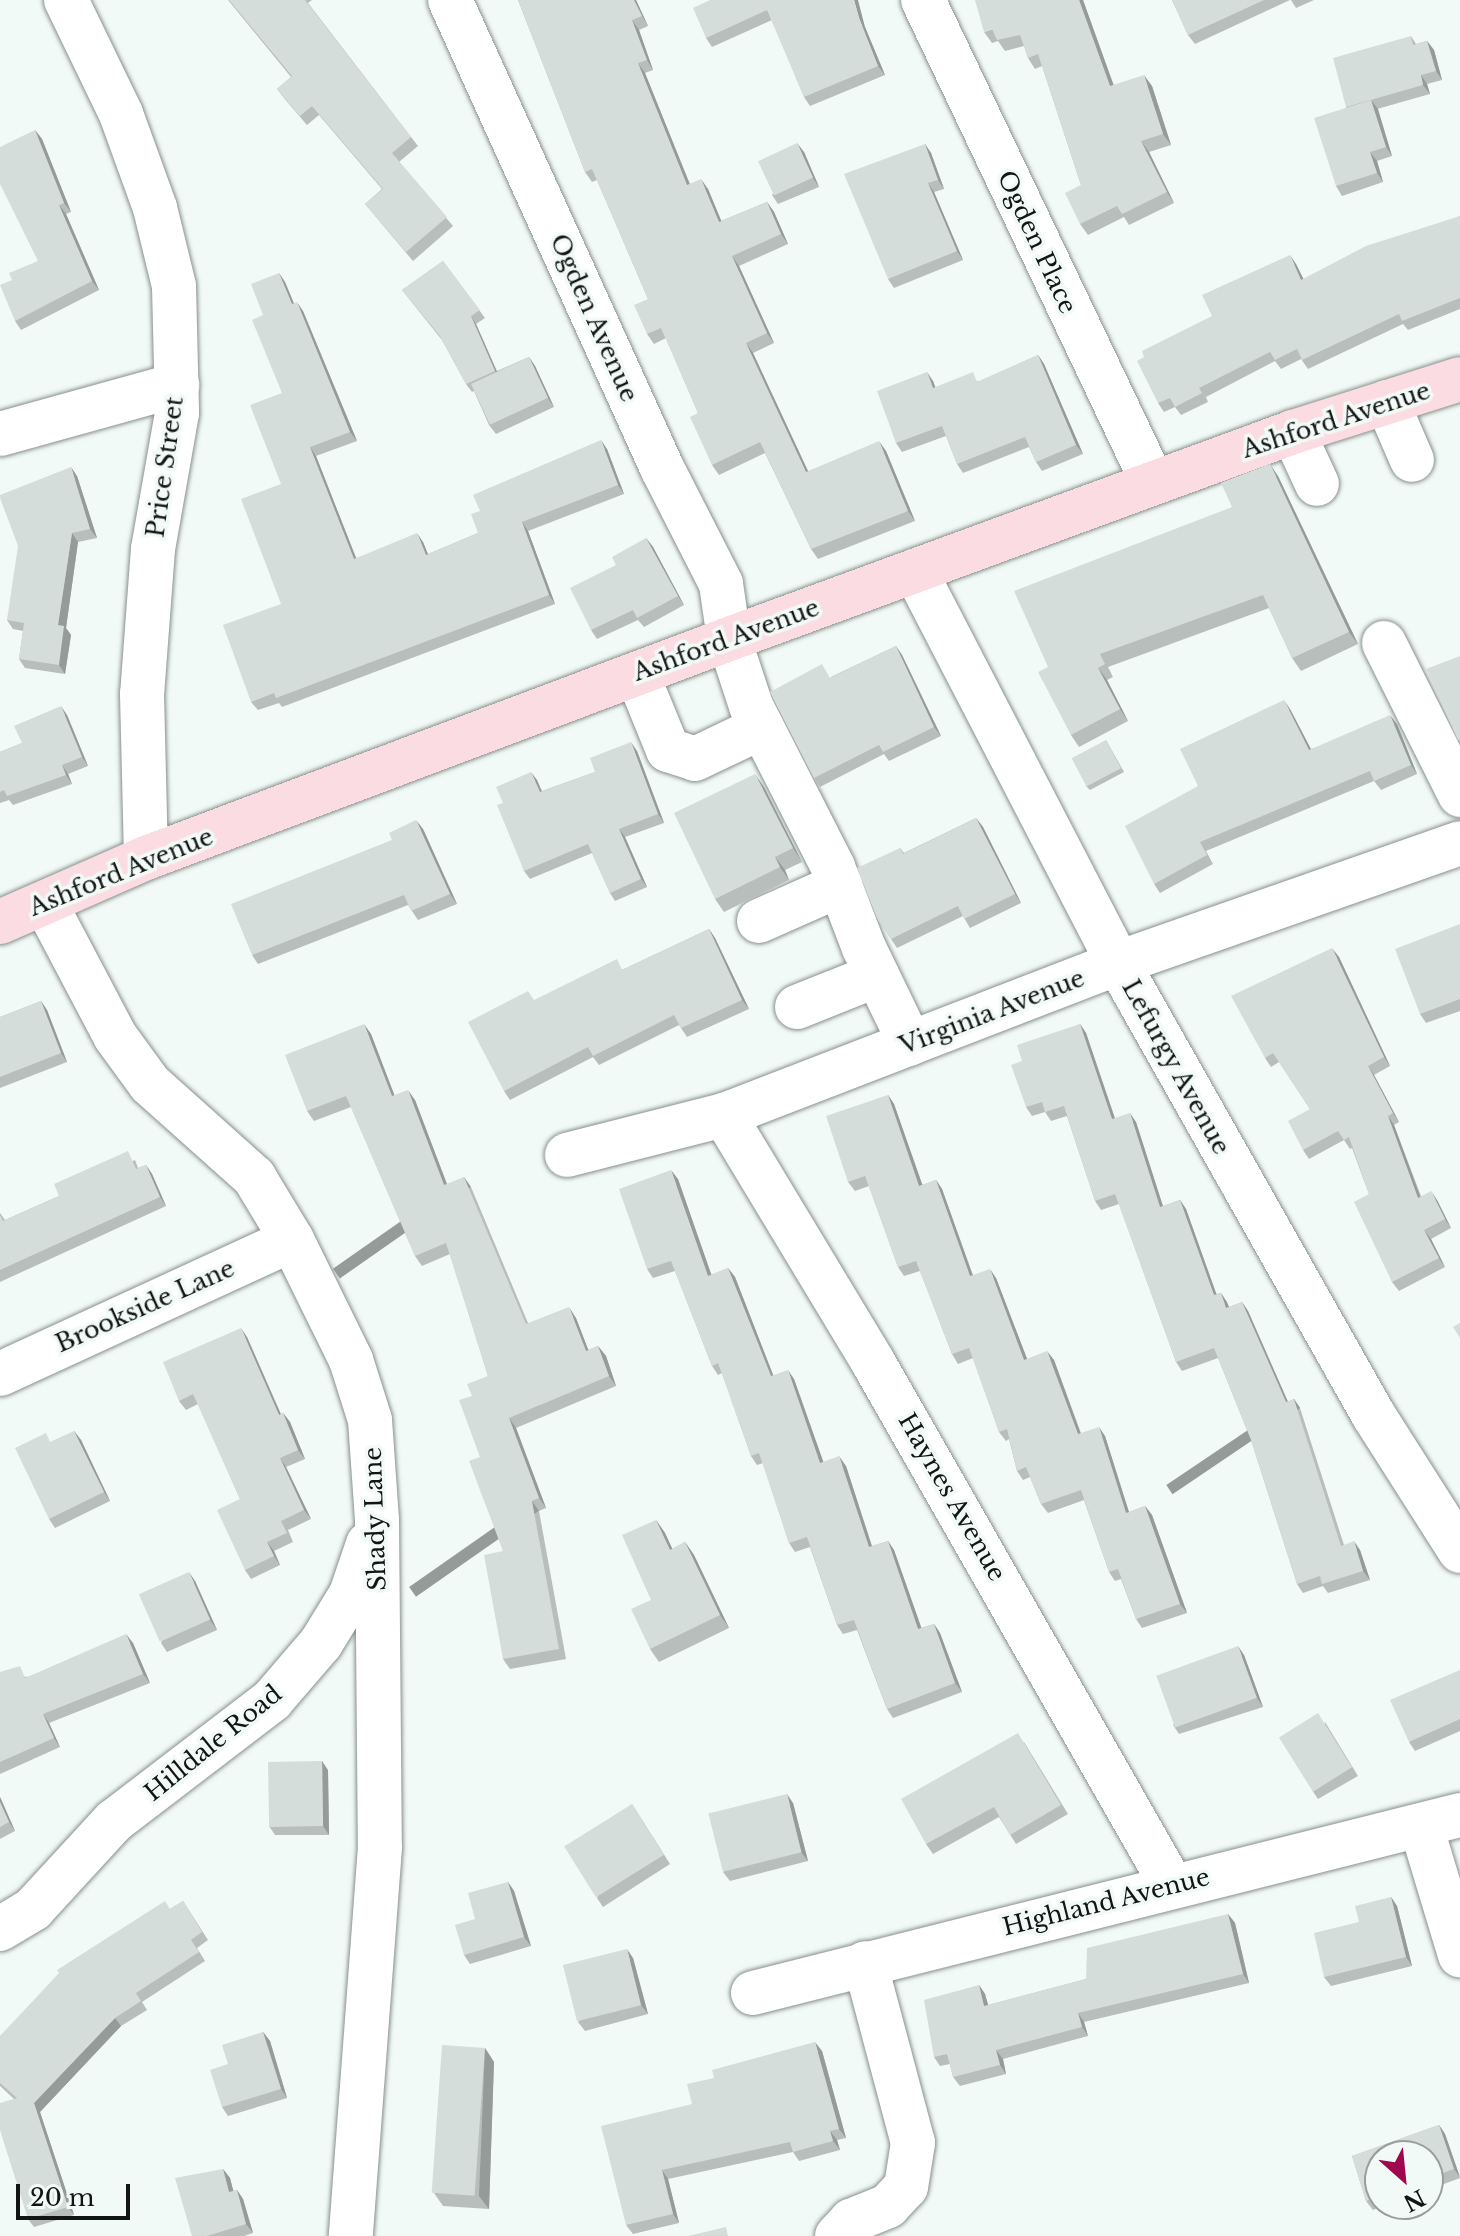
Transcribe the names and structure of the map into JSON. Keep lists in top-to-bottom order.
{
  "streets": {
    "main road": ["Ashford Avenue"],
    "street": [
      "Ogden Place",
      "Ogden Avenue",
      "Price Street",
      "Virginia Avenue",
      "Lefurgy Avenue",
      "Brookside Lane",
      "Haynes Avenue",
      "Shady Lane",
      "Hilldale Road",
      "Highland Avenue"
    ]
  },
  "crossings": [
    ["Ogden Place", "Ashford Avenue"],
    ["Ogden Avenue", "Ashford Avenue"],
    ["Ogden Avenue", "Virginia Avenue"],
    ["Ashford Avenue", "Price Street"],
    ["Ashford Avenue", "Lefurgy Avenue"],
    ["Ashford Avenue", "Shady Lane"],
    ["Virginia Avenue", "Lefurgy Avenue"],
    ["Virginia Avenue", "Haynes Avenue"],
    ["Brookside Lane", "Shady Lane"],
    ["Haynes Avenue", "Highland Avenue"],
    ["Shady Lane", "Hilldale Road"]
  ],
  "scale_bar": "20 m",
  "north": "bottom right"
}
